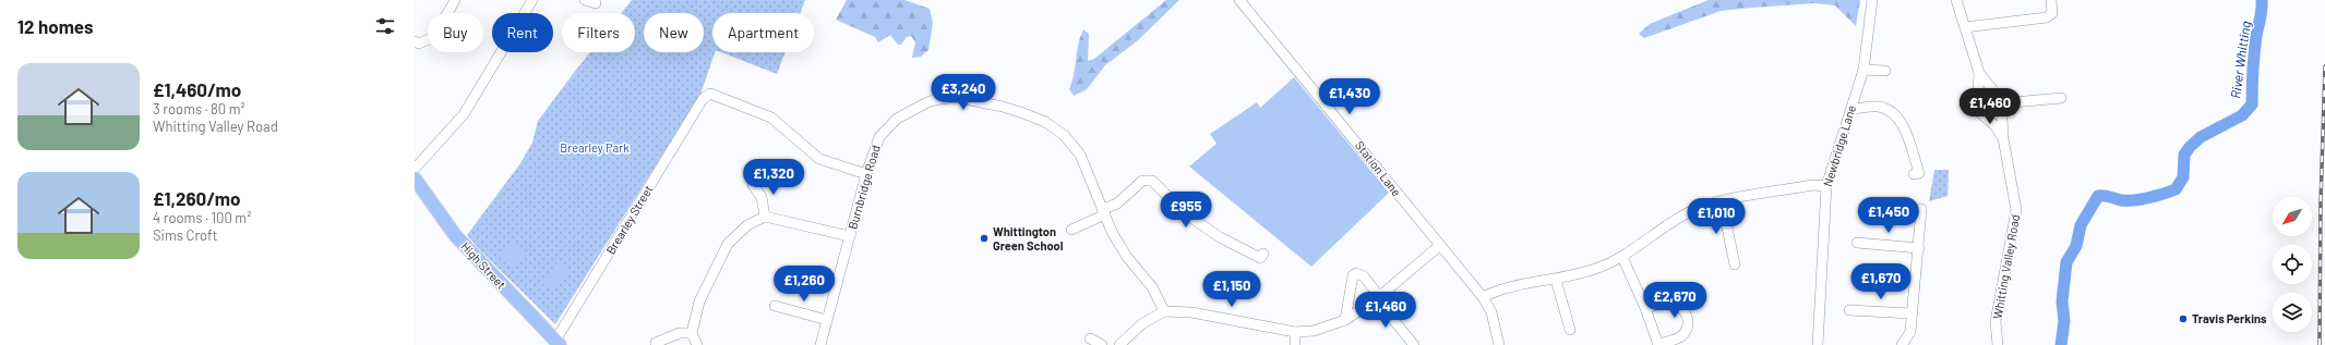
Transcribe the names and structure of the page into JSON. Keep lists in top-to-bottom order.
{
  "streets": {
    "main road": ["High Street"],
    "street": [
      "Newbridge Lane",
      "Station Lane",
      "Burnbridge Road",
      "Brearley Street",
      "Whitting Valley Road"
    ]
  },
  "crossings": [
    ["Burnbridge Road", "Brearley Street"],
    ["Brearley Street", "High Street"]
  ],
  "water": ["River Whitting"],
  "parks": ["Brearley Park"],
  "places": ["Whittington Green School", "Travis Perkins"],
  "north": "bottom left",
  "page": {
    "heading": "12 homes",
    "chip": [
      "Buy",
      "Rent",
      "Filters",
      "New",
      "Apartment"
    ],
    "list": [
      {
        "name": "£1,460/mo",
        "note": "3 rooms · 80 m² · Whitting Valley Road"
      },
      {
        "name": "£1,260/mo",
        "note": "4 rooms · 100 m² · Sims Croft"
      }
    ],
    "price": [
      "£3,240",
      "£1,430",
      "£1,460",
      "£1,320",
      "£955",
      "£1,450",
      "£1,010",
      "£1,670",
      "£1,260",
      "£1,150",
      "£2,670",
      "£1,460"
    ]
  }
}
